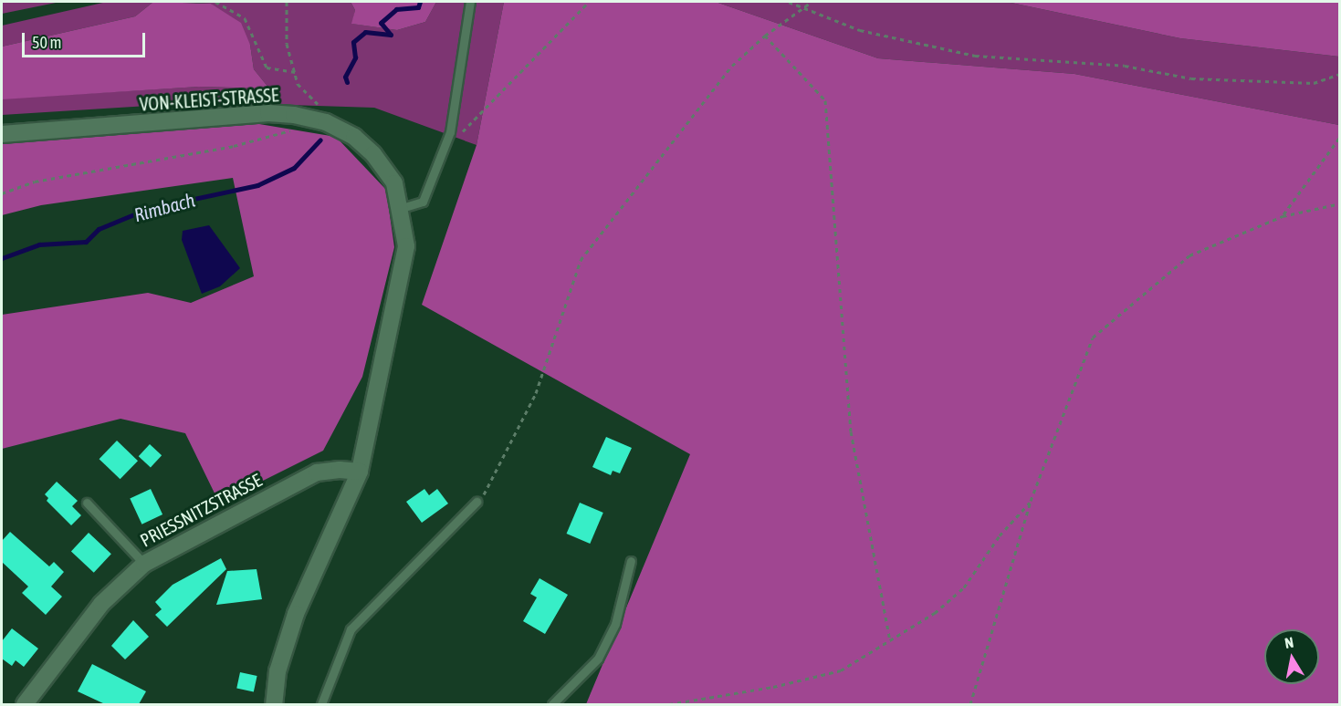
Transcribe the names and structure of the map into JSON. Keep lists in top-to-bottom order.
{
  "streets": {
    "street": ["VON-KLEIST-STRASSE", "PRIESSNITZSTRASSE"]
  },
  "crossings": [
    ["VON-KLEIST-STRASSE", "PRIESSNITZSTRASSE"]
  ],
  "water": ["Rimbach"],
  "scale_bar": "50 m",
  "north": "top"
}
